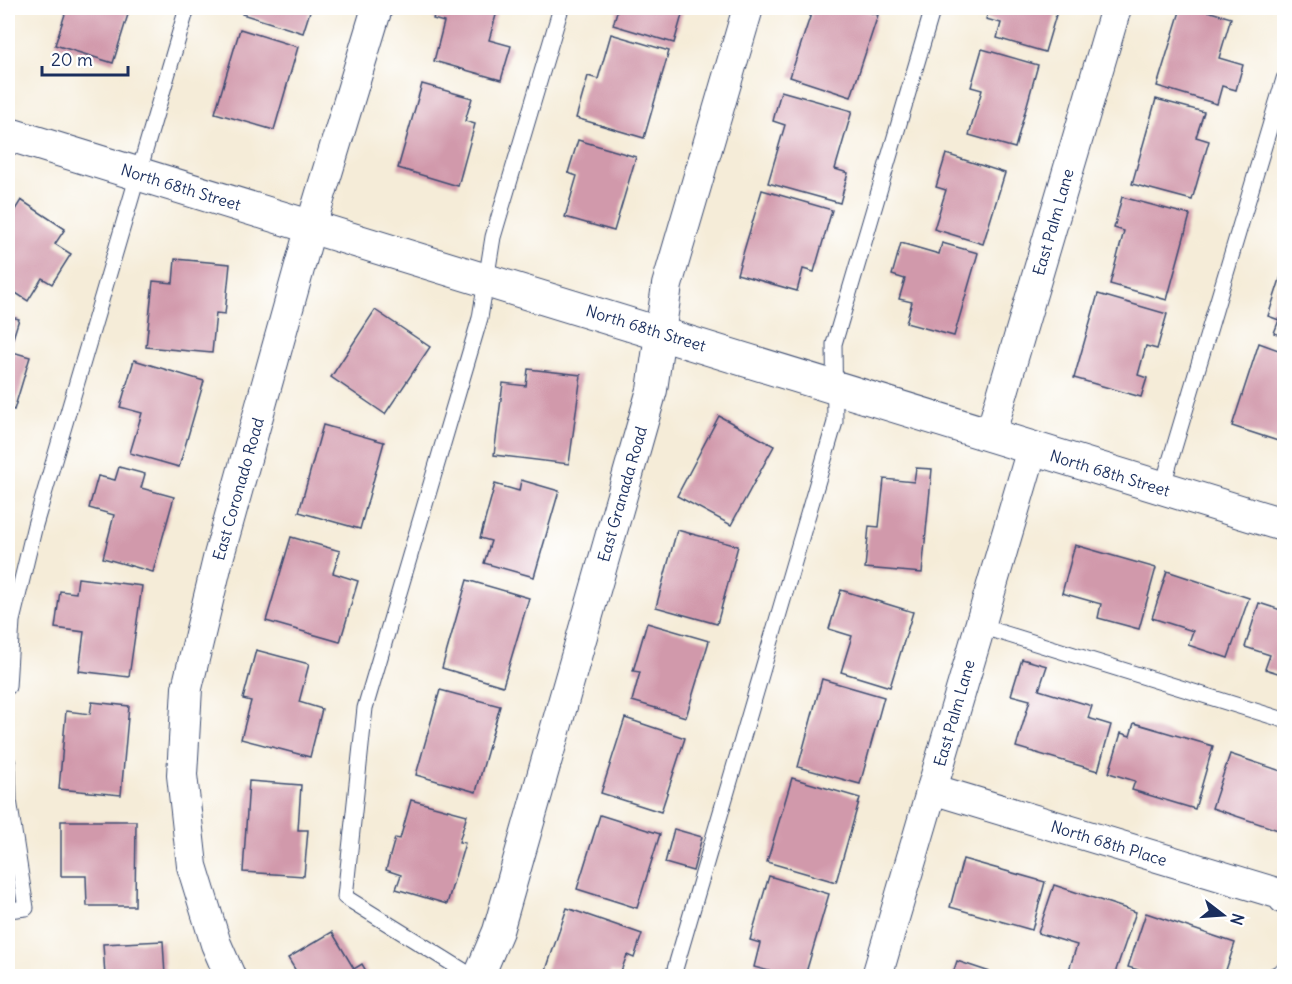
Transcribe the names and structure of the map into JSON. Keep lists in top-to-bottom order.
{
  "streets": {
    "street": [
      "North 68th Street",
      "East Palm Lane",
      "East Coronado Road",
      "East Granada Road",
      "North 68th Place"
    ]
  },
  "crossings": [
    ["North 68th Street", "East Palm Lane"],
    ["North 68th Street", "East Coronado Road"],
    ["North 68th Street", "East Granada Road"],
    ["East Palm Lane", "North 68th Place"]
  ],
  "scale_bar": "20 m",
  "north": "right"
}
